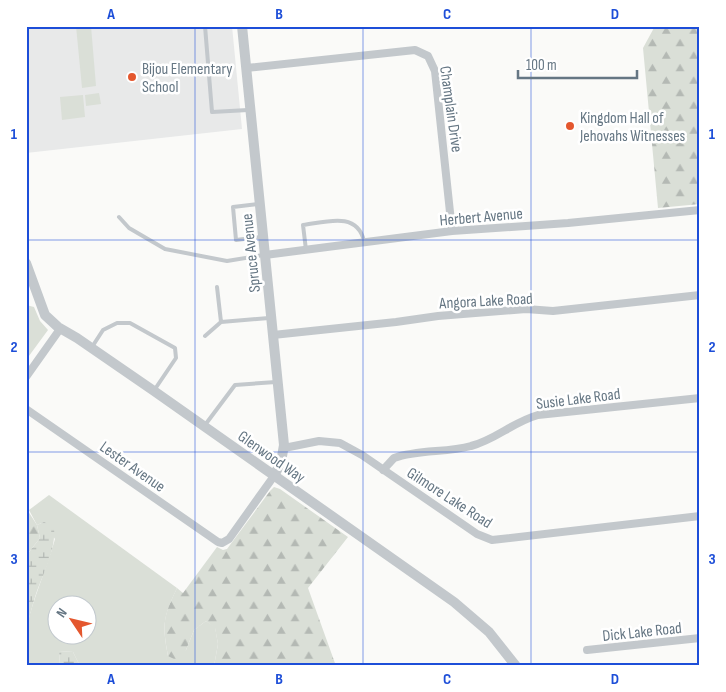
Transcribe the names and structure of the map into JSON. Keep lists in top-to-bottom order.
{
  "streets": {
    "street": [
      "Champlain Drive",
      "Herbert Avenue",
      "Spruce Avenue",
      "Angora Lake Road",
      "Susie Lake Road",
      "Glenwood Way",
      "Lester Avenue",
      "Gilmore Lake Road",
      "Dick Lake Road"
    ]
  },
  "crossings": [
    ["Champlain Drive", "Herbert Avenue"],
    ["Champlain Drive", "Spruce Avenue"],
    ["Herbert Avenue", "Spruce Avenue"],
    ["Spruce Avenue", "Angora Lake Road"],
    ["Spruce Avenue", "Glenwood Way"],
    ["Spruce Avenue", "Lester Avenue"],
    ["Spruce Avenue", "Gilmore Lake Road"],
    ["Susie Lake Road", "Gilmore Lake Road"],
    ["Glenwood Way", "Lester Avenue"]
  ],
  "places": ["Bijou Elementary School", "Kingdom Hall of Jehovahs Witnesses"],
  "scale_bar": "100 m",
  "north": "top left",
  "grid": {
    "columns": [
      "A",
      "B",
      "C",
      "D"
    ],
    "rows": ["1", "2", "3"]
  }
}
